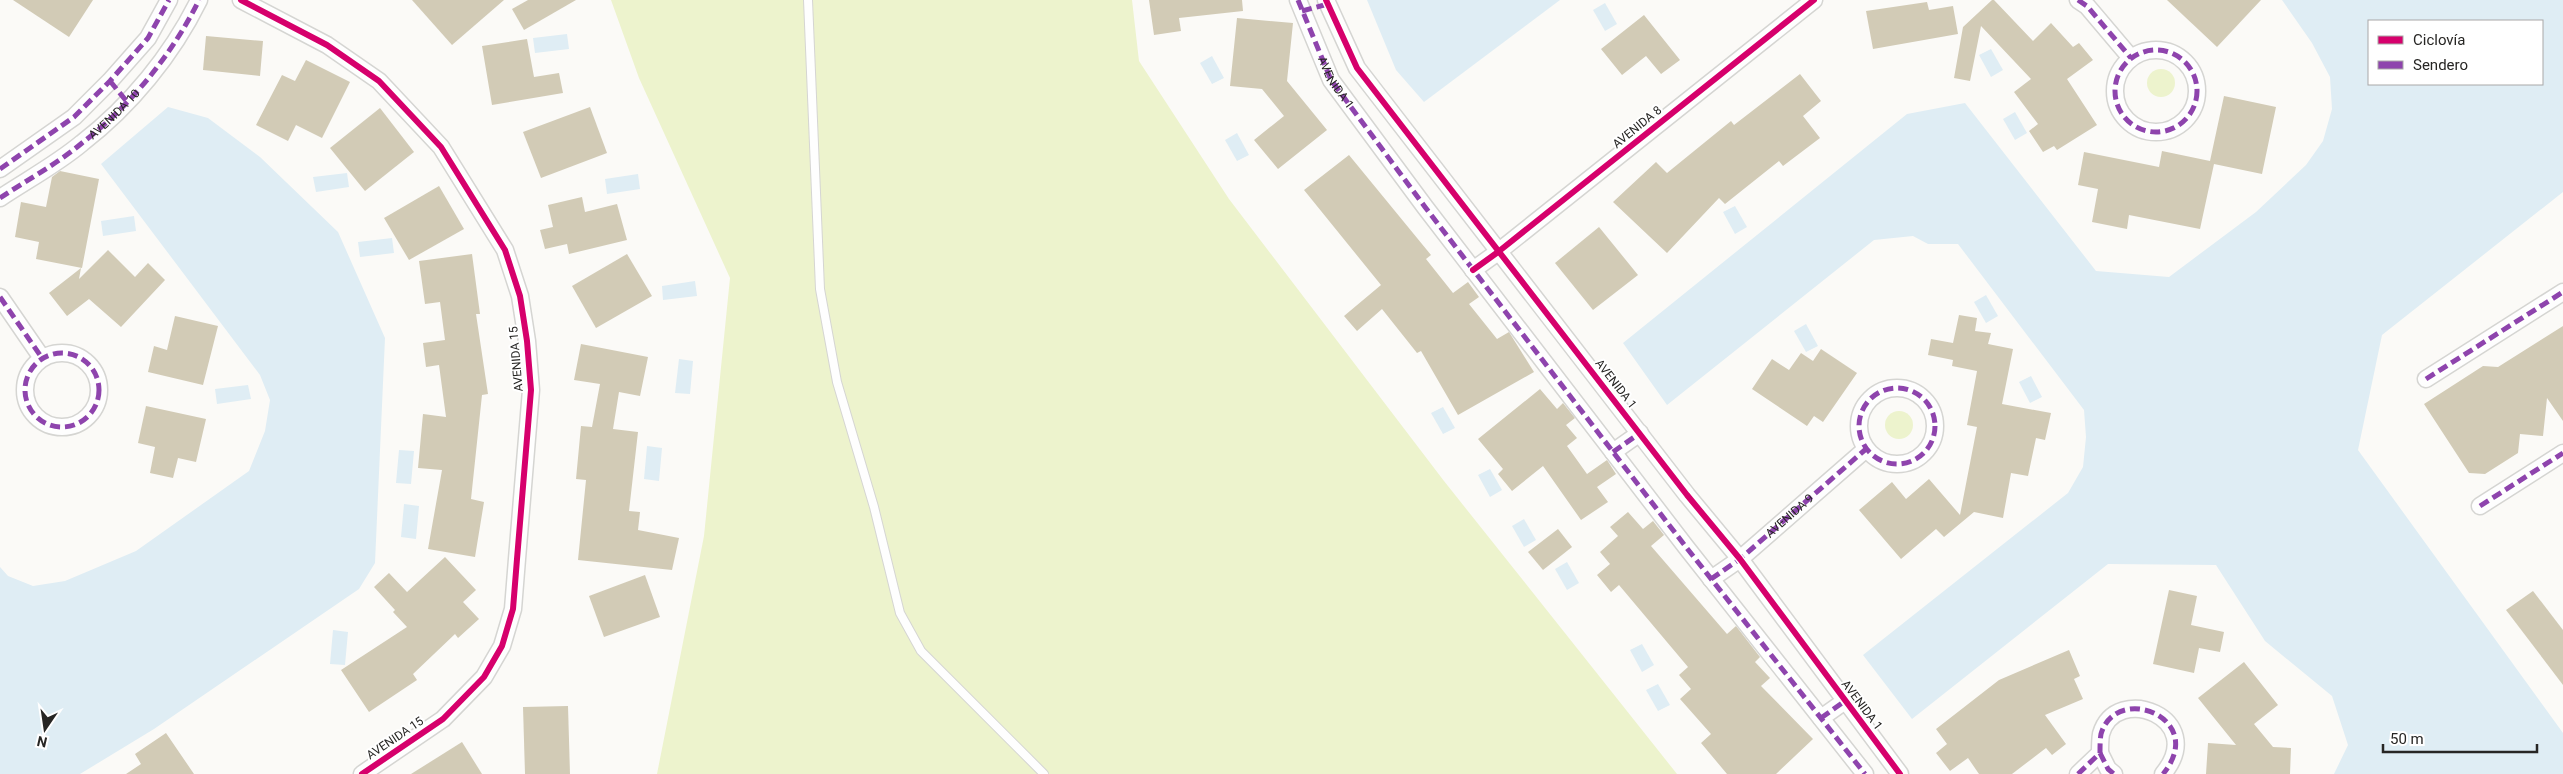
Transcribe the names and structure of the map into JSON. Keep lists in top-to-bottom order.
{
  "streets": {
    "street": [
      "AVENIDA 1",
      "AVENIDA 10",
      "AVENIDA 8",
      "AVENIDA 15",
      "AVENIDA 9"
    ]
  },
  "crossings": [
    ["AVENIDA 1", "AVENIDA 8"],
    ["AVENIDA 1", "AVENIDA 9"]
  ],
  "legend": ["Ciclovía", "Sendero"],
  "scale_bar": "50 m",
  "north": "bottom"
}
